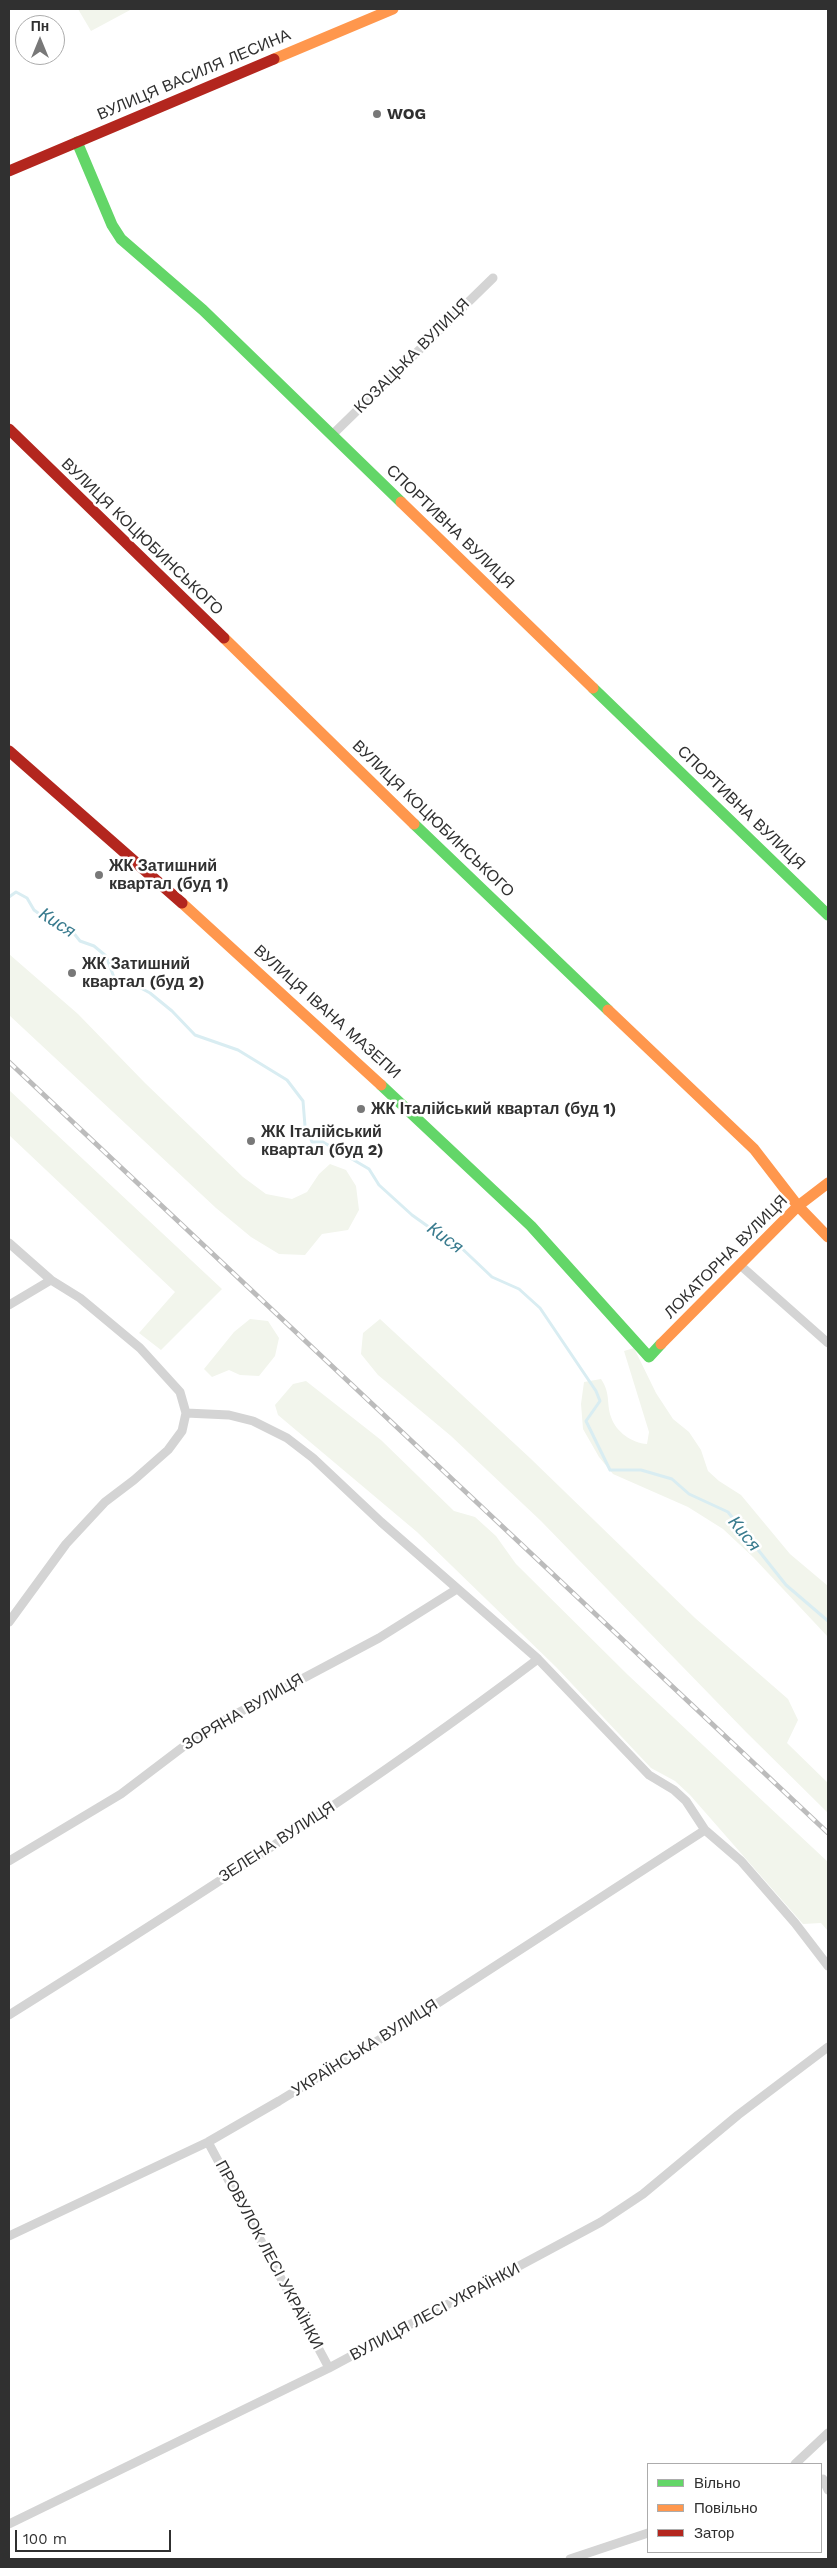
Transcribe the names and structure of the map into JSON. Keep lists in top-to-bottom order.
{
  "streets": {
    "street": [
      "ВУЛИЦЯ ВАСИЛЯ ЛЕСИНА",
      "КОЗАЦЬКА ВУЛИЦЯ",
      "СПОРТИВНА ВУЛИЦЯ",
      "ВУЛИЦЯ КОЦЮБИНСЬКОГО",
      "ВУЛИЦЯ ІВАНА МАЗЕПИ",
      "ЛОКАТОРНА ВУЛИЦЯ",
      "ЗОРЯНА ВУЛИЦЯ",
      "ЗЕЛЕНА ВУЛИЦЯ",
      "УКРАЇНСЬКА ВУЛИЦЯ",
      "ПРОВУЛОК ЛЕСІ УКРАЇНКИ",
      "ВУЛИЦЯ ЛЕСІ УКРАЇНКИ"
    ]
  },
  "crossings": [
    ["ВУЛИЦЯ ВАСИЛЯ ЛЕСИНА", "СПОРТИВНА ВУЛИЦЯ"],
    ["КОЗАЦЬКА ВУЛИЦЯ", "СПОРТИВНА ВУЛИЦЯ"],
    ["ВУЛИЦЯ КОЦЮБИНСЬКОГО", "ЛОКАТОРНА ВУЛИЦЯ"],
    ["ВУЛИЦЯ ІВАНА МАЗЕПИ", "ЛОКАТОРНА ВУЛИЦЯ"],
    ["УКРАЇНСЬКА ВУЛИЦЯ", "ПРОВУЛОК ЛЕСІ УКРАЇНКИ"],
    ["ПРОВУЛОК ЛЕСІ УКРАЇНКИ", "ВУЛИЦЯ ЛЕСІ УКРАЇНКИ"]
  ],
  "water": ["Кися"],
  "places": [
    "WOG",
    "ЖК Затишний квартал (буд 1)",
    "ЖК Затишний квартал (буд 2)",
    "ЖК Італійський квартал (буд 1)",
    "ЖК Італійський квартал (буд 2)"
  ],
  "legend": ["Вільно", "Повільно", "Затор"],
  "scale_bar": "100 m",
  "north": "top"
}
